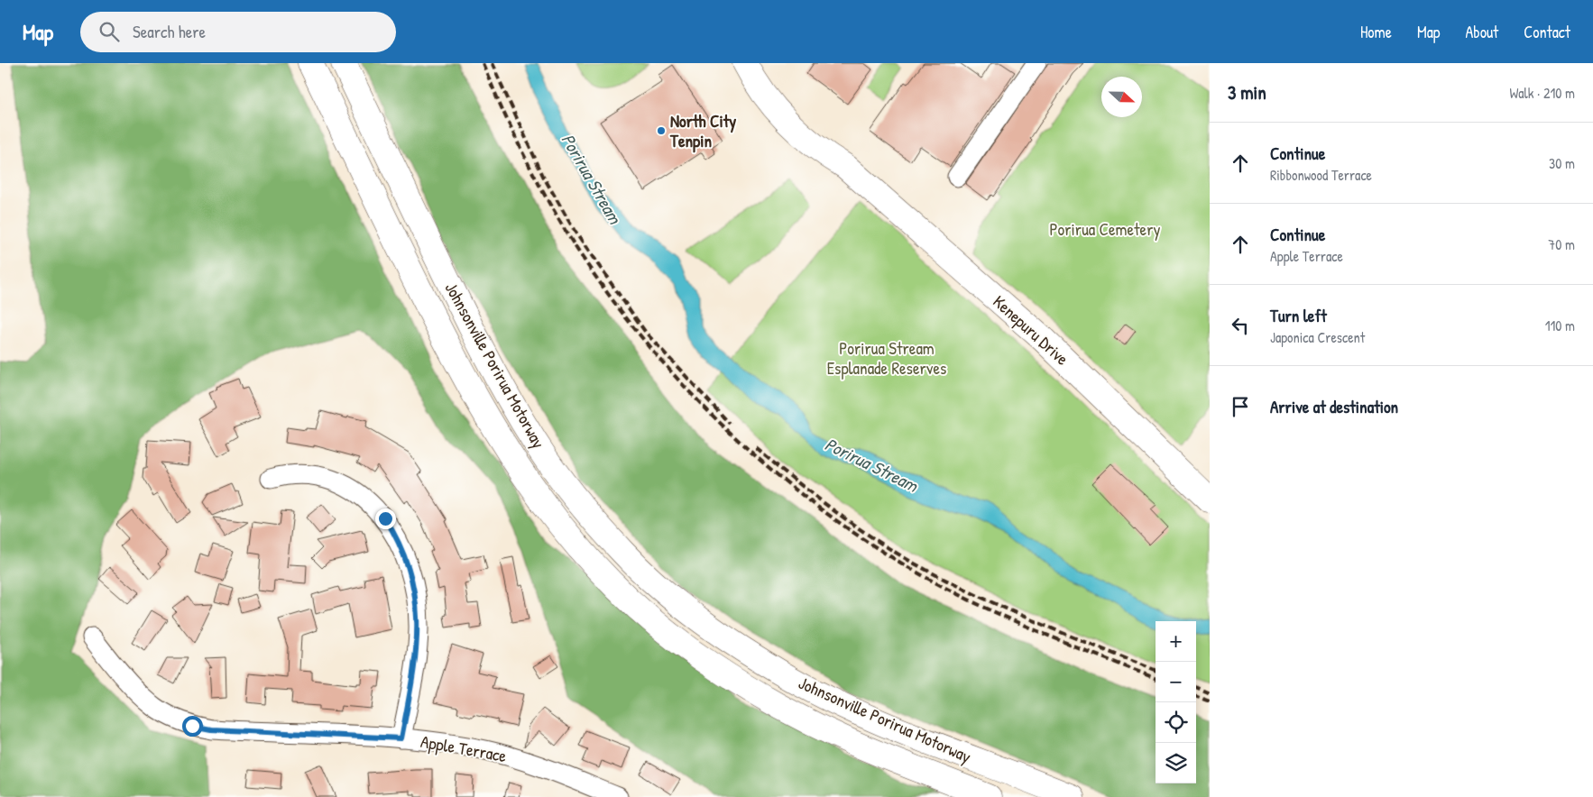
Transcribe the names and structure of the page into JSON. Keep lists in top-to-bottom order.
{
  "streets": {
    "main road": ["Kenepuru Drive", "Johnsonville Porirua Motorway"],
    "street": ["Apple Terrace"]
  },
  "water": ["Porirua Stream"],
  "parks": ["Porirua Cemetery", "Porirua Stream Esplanade Reserves"],
  "places": ["North City Tenpin"],
  "north": "right",
  "page": {
    "header": "Map",
    "search": "Search here",
    "nav": [
      "Home",
      "Map",
      "About",
      "Contact"
    ],
    "heading": ["3 min", "Walk · 210 m"],
    "list": [
      ["Continue", "Ribbonwood Terrace", "30 m"],
      ["Continue", "Apple Terrace", "70 m"],
      ["Turn left", "Japonica Crescent", "110 m"],
      "Arrive at destination"
    ],
    "map_buttons": ["+", "−"]
  }
}
